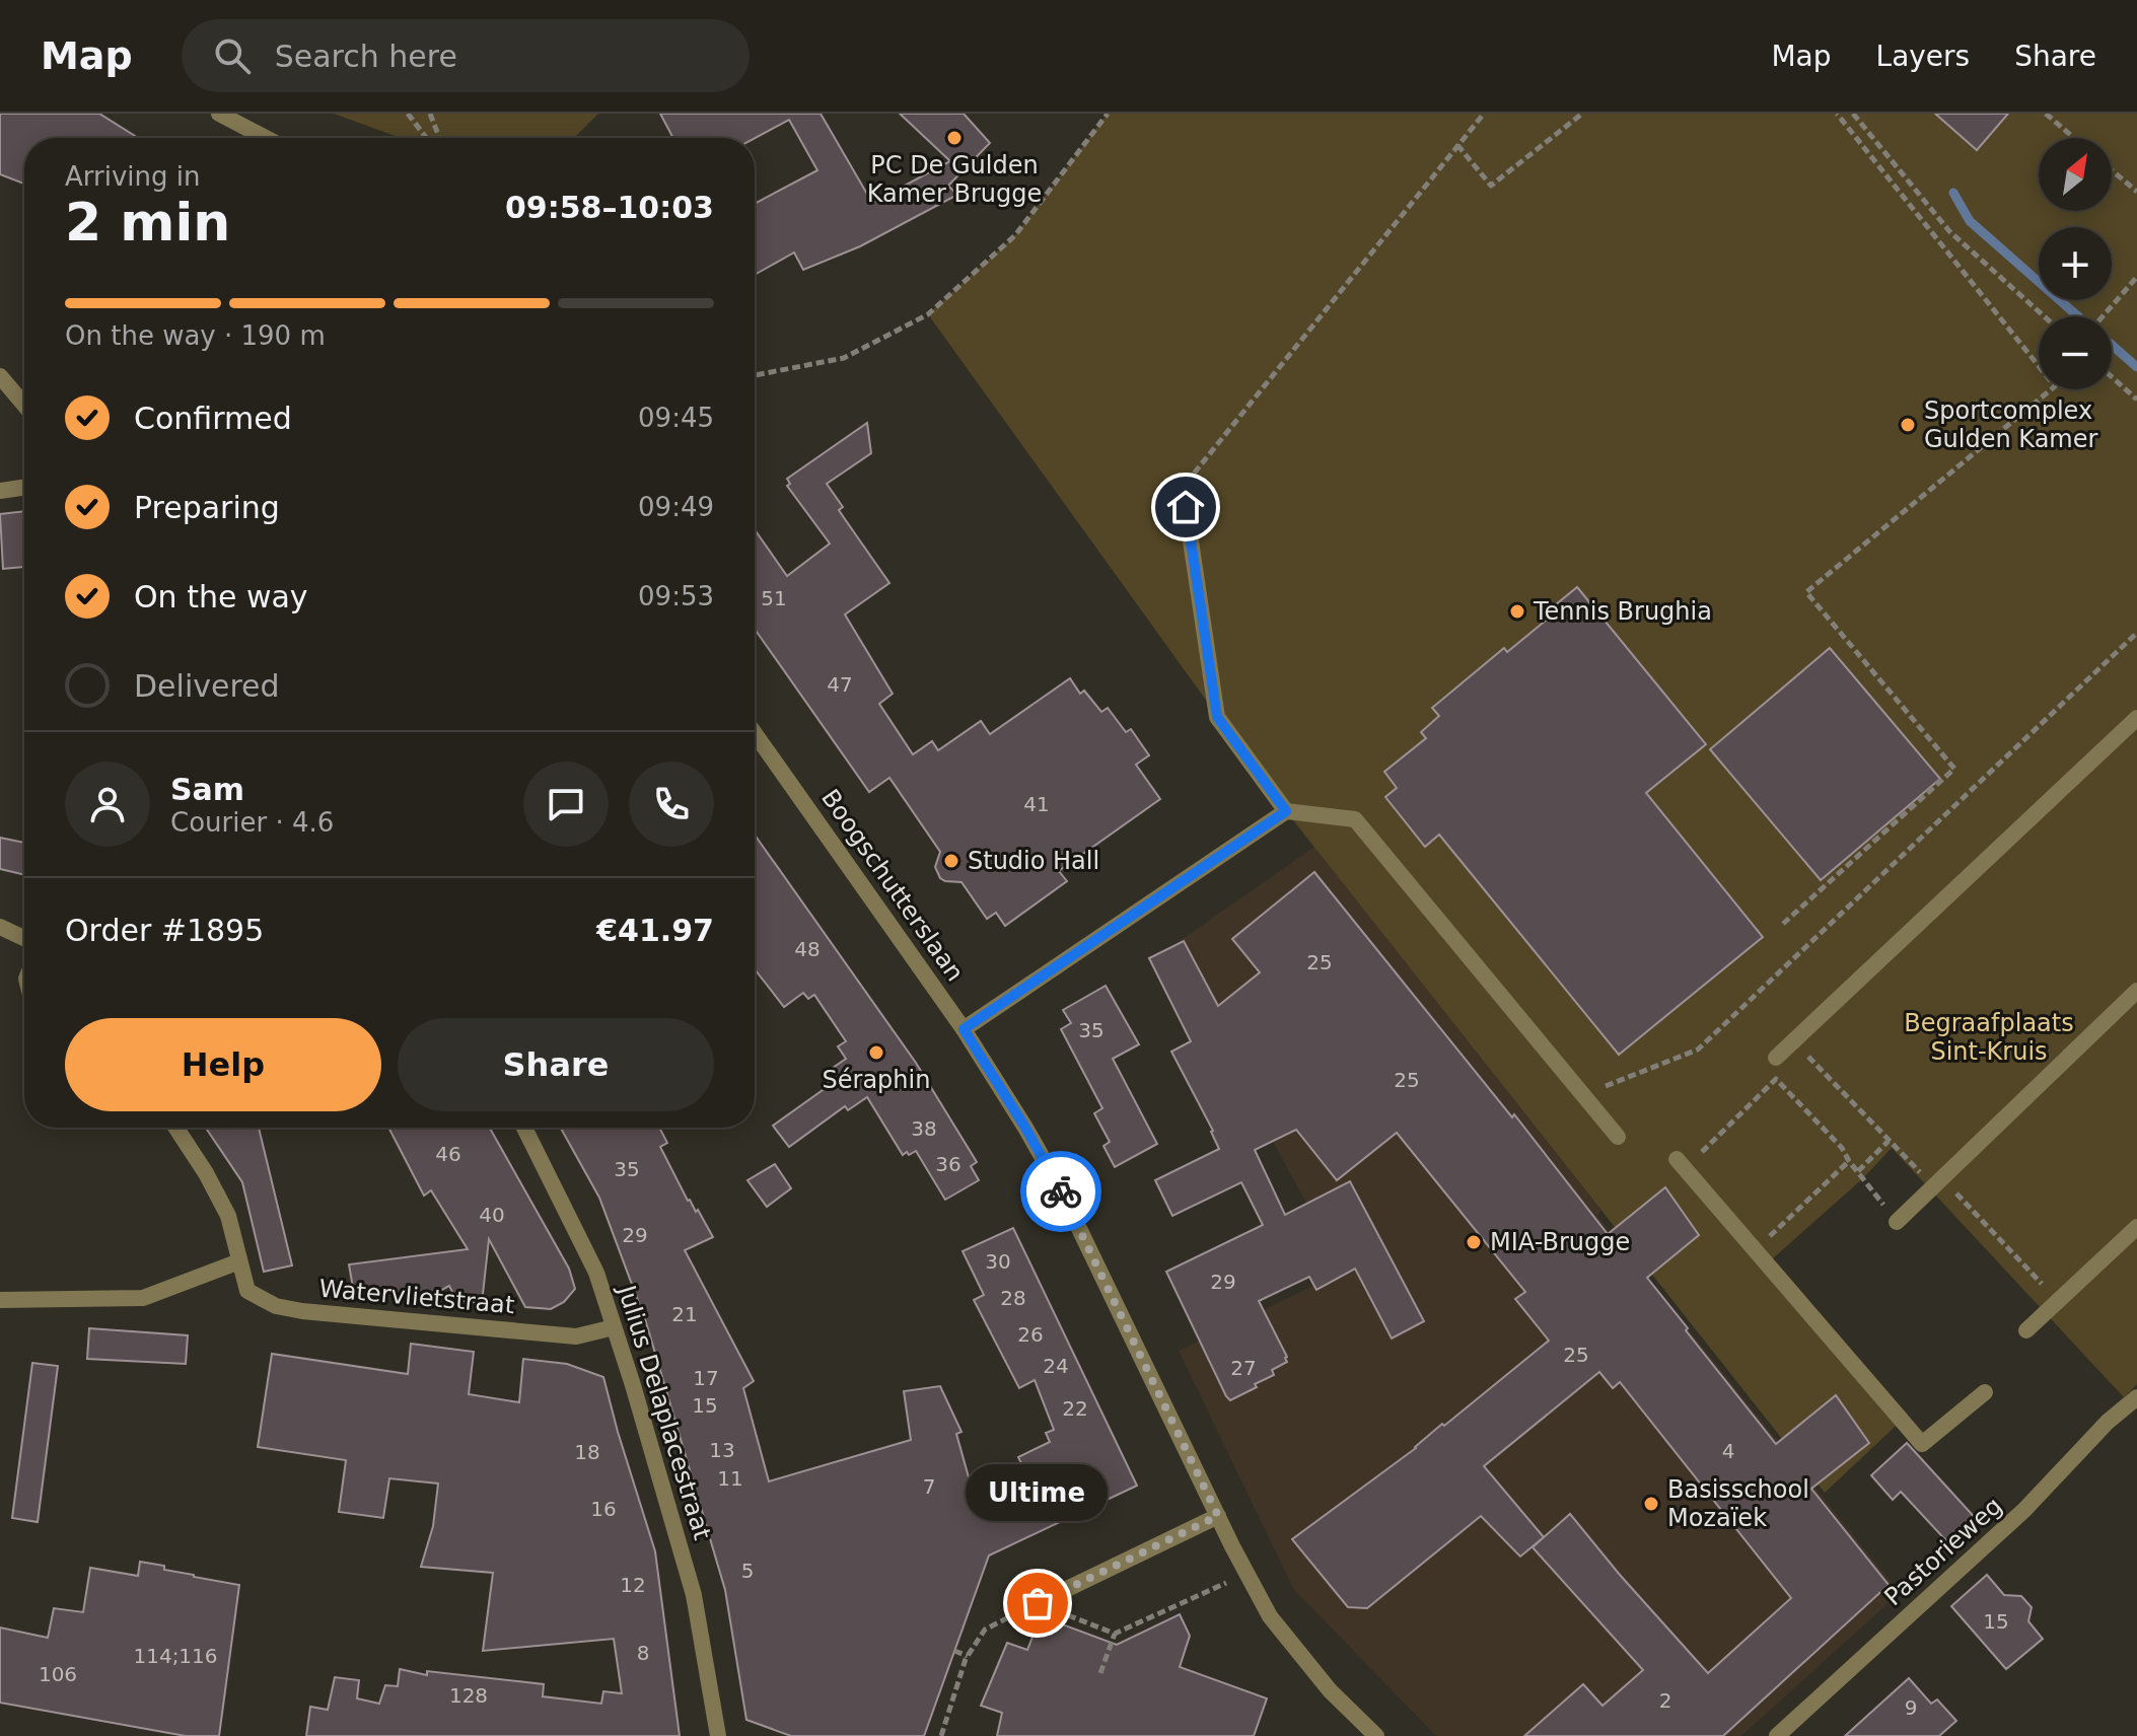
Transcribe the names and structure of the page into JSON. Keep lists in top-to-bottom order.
{
  "streets": {
    "street": [
      "Boogschutterslaan",
      "Watervlietstraat",
      "Julius Delaplacestraat",
      "Pastorieweg"
    ]
  },
  "crossings": [
    ["Watervlietstraat", "Julius Delaplacestraat"]
  ],
  "parks": ["Begraafplaats Sint-Kruis"],
  "places": [
    "PC De Gulden Kamer Brugge",
    "Sportcomplex Gulden Kamer",
    "Tennis Brughia",
    "Studio Hall",
    "Séraphin",
    "MIA-Brugge",
    "Basisschool Mozaïek",
    "Ultime"
  ],
  "house_numbers": [
    "51",
    "47",
    "41",
    "48",
    "25",
    "35",
    "25",
    "38",
    "46",
    "36",
    "35",
    "40",
    "29",
    "30",
    "29",
    "28",
    "21",
    "26",
    "25",
    "24",
    "27",
    "17",
    "15",
    "22",
    "13",
    "4",
    "18",
    "11",
    "7",
    "16",
    "5",
    "12",
    "15",
    "8",
    "114;116",
    "106",
    "128",
    "2",
    "9"
  ],
  "north": "top right",
  "page": {
    "header": "Map",
    "search": "Search here",
    "nav": ["Map", "Layers", "Share"],
    "map_buttons": ["+", "−"],
    "heading": ["2 min", "Arriving in", "09:58–10:03"],
    "panel": [
      "Sam",
      "Courier · 4.6",
      "Order #1895",
      "€41.97"
    ],
    "bar": "On the way · 190 m",
    "list": [
      ["Confirmed", "09:45"],
      ["Preparing", "09:49"],
      ["On the way", "09:53"],
      "Delivered"
    ],
    "buttons": ["Help", "Share"],
    "bubble": "Ultime"
  }
}
